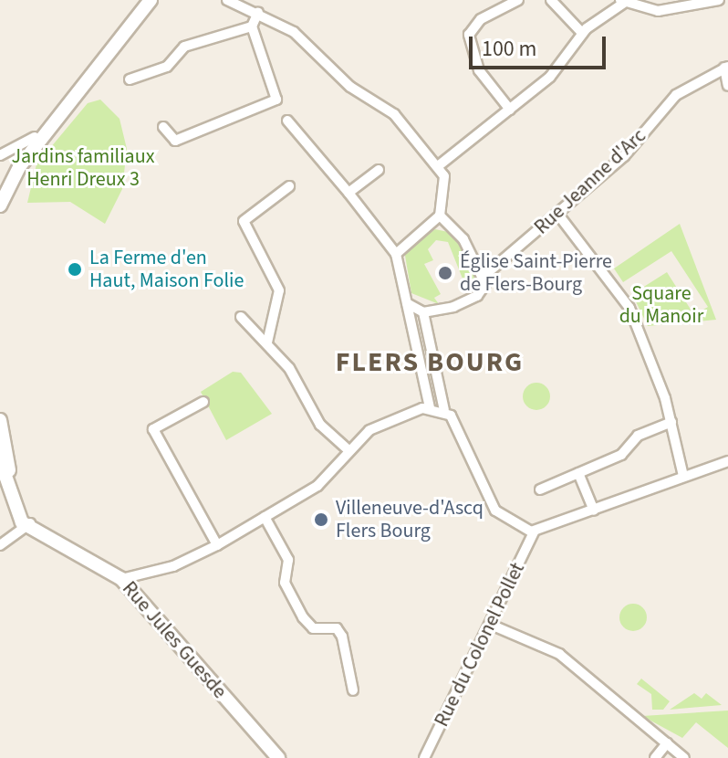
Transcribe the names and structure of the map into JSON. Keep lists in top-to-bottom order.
{
  "streets": {
    "street": ["Rue Jeanne d'Arc", "Rue Jules Guesde", "Rue du Colonel Pollet"]
  },
  "districts": ["FLERS BOURG"],
  "parks": ["Jardins familiaux Henri Dreux 3", "Square du Manoir"],
  "places": ["La Ferme d'en Haut, Maison Folie", "Église Saint-Pierre de Flers-Bourg", "Villeneuve-d'Ascq Flers Bourg"],
  "scale_bar": "100 m"
}
